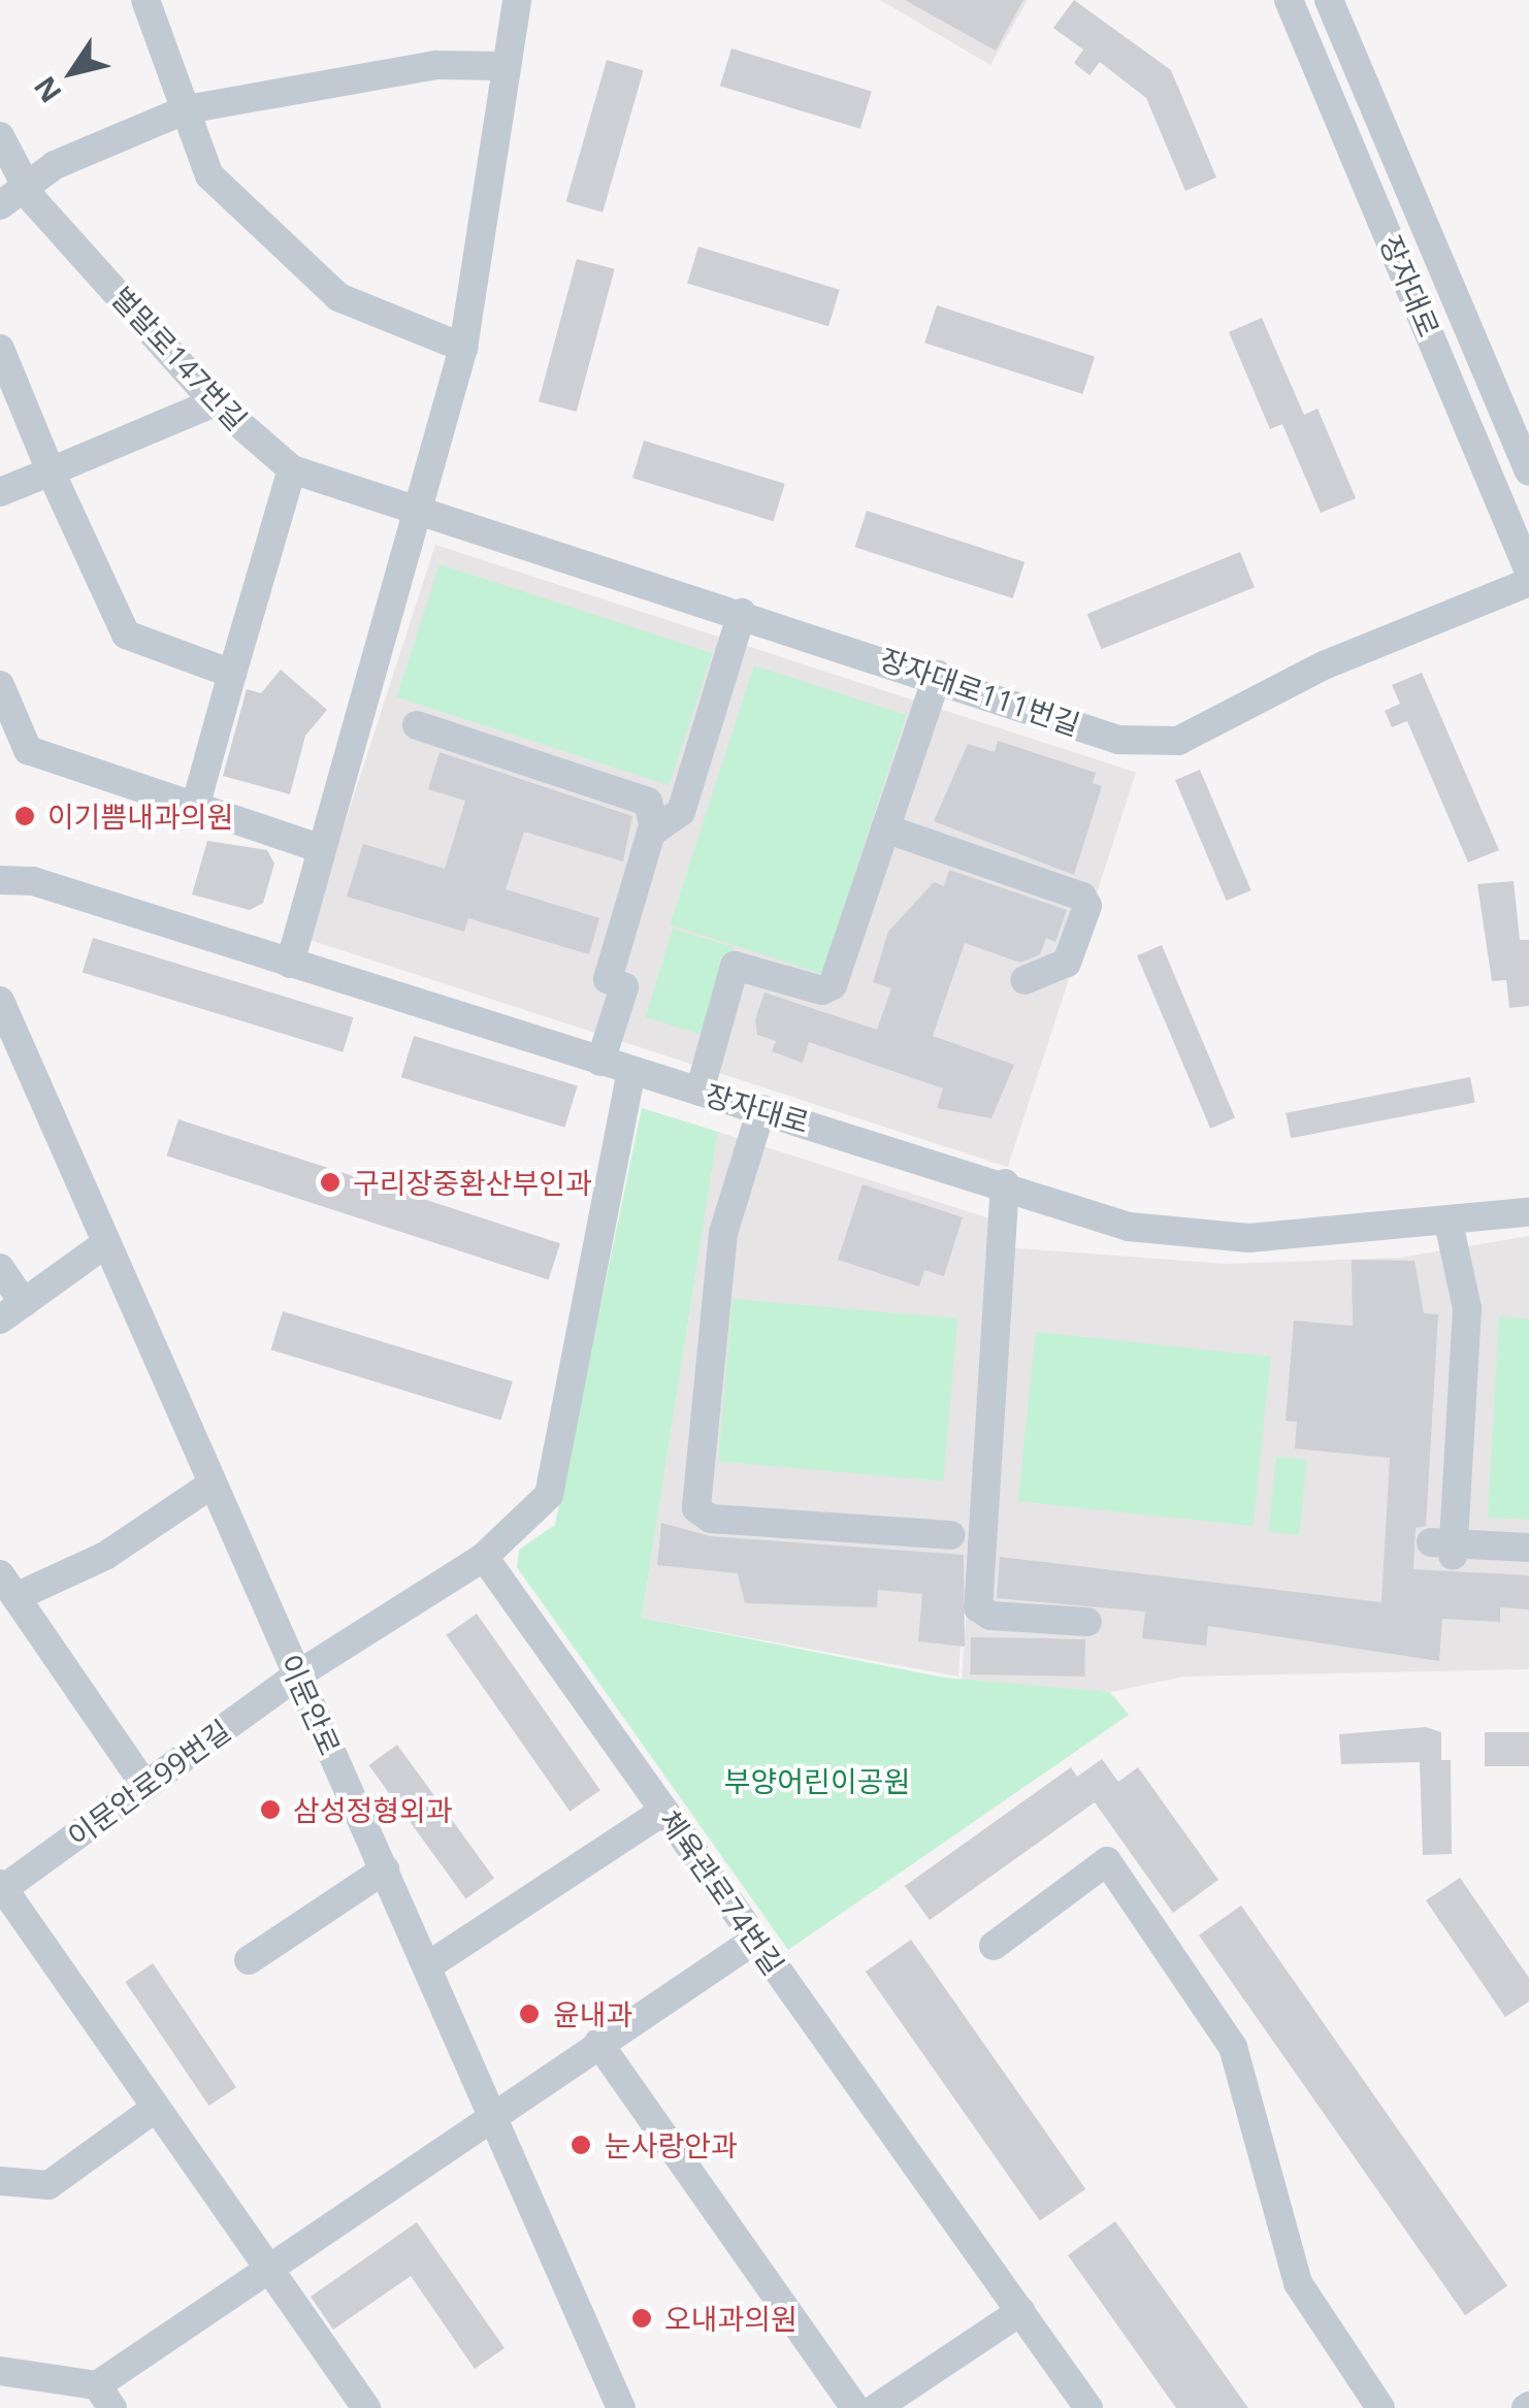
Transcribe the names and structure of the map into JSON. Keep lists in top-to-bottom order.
{
  "streets": {
    "street": [
      "장자대로",
      "벌말로147번길",
      "장자대로111번길",
      "이문안로",
      "이문안로99번길",
      "체육관로74번길"
    ]
  },
  "crossings": [
    ["벌말로147번길", "장자대로111번길"],
    ["이문안로", "이문안로99번길"]
  ],
  "parks": ["부양어린이공원"],
  "places": [
    "이기쁨내과의원",
    "구리장중환산부인과",
    "삼성정형외과",
    "윤내과",
    "눈사랑안과",
    "오내과의원"
  ],
  "north": "bottom left"
}
